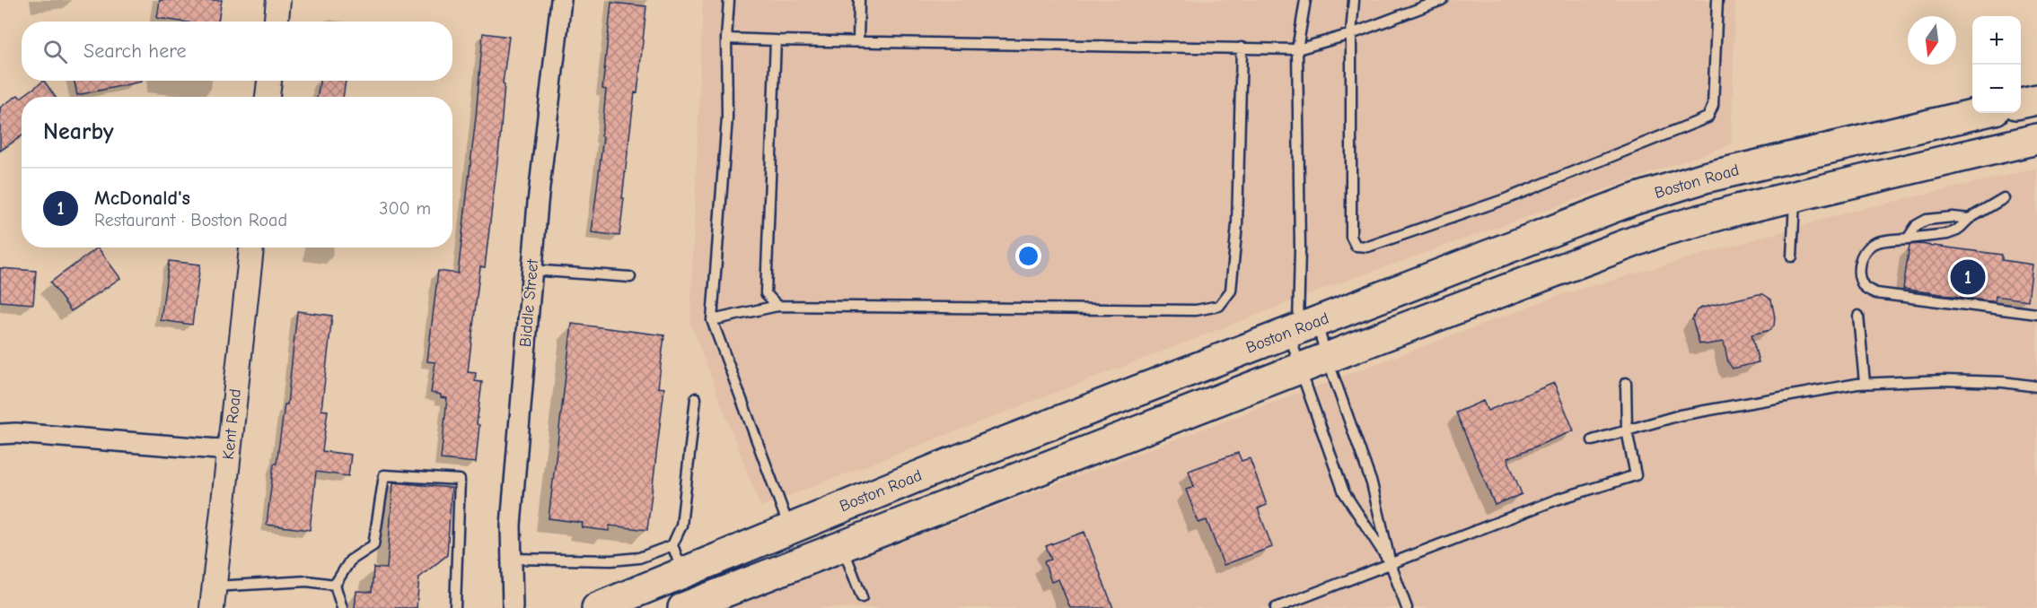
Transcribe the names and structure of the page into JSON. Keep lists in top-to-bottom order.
{
  "streets": {
    "main road": ["Boston Road"],
    "street": ["Biddle Street", "Kent Road"]
  },
  "north": "bottom",
  "page": {
    "map_buttons": ["+", "−"],
    "search": "Search here",
    "heading": "Nearby",
    "list": [
      {
        "mark": "1",
        "name": "McDonald's",
        "note": "Restaurant · Boston Road",
        "value": "300 m"
      }
    ],
    "pins": "1"
  }
}
